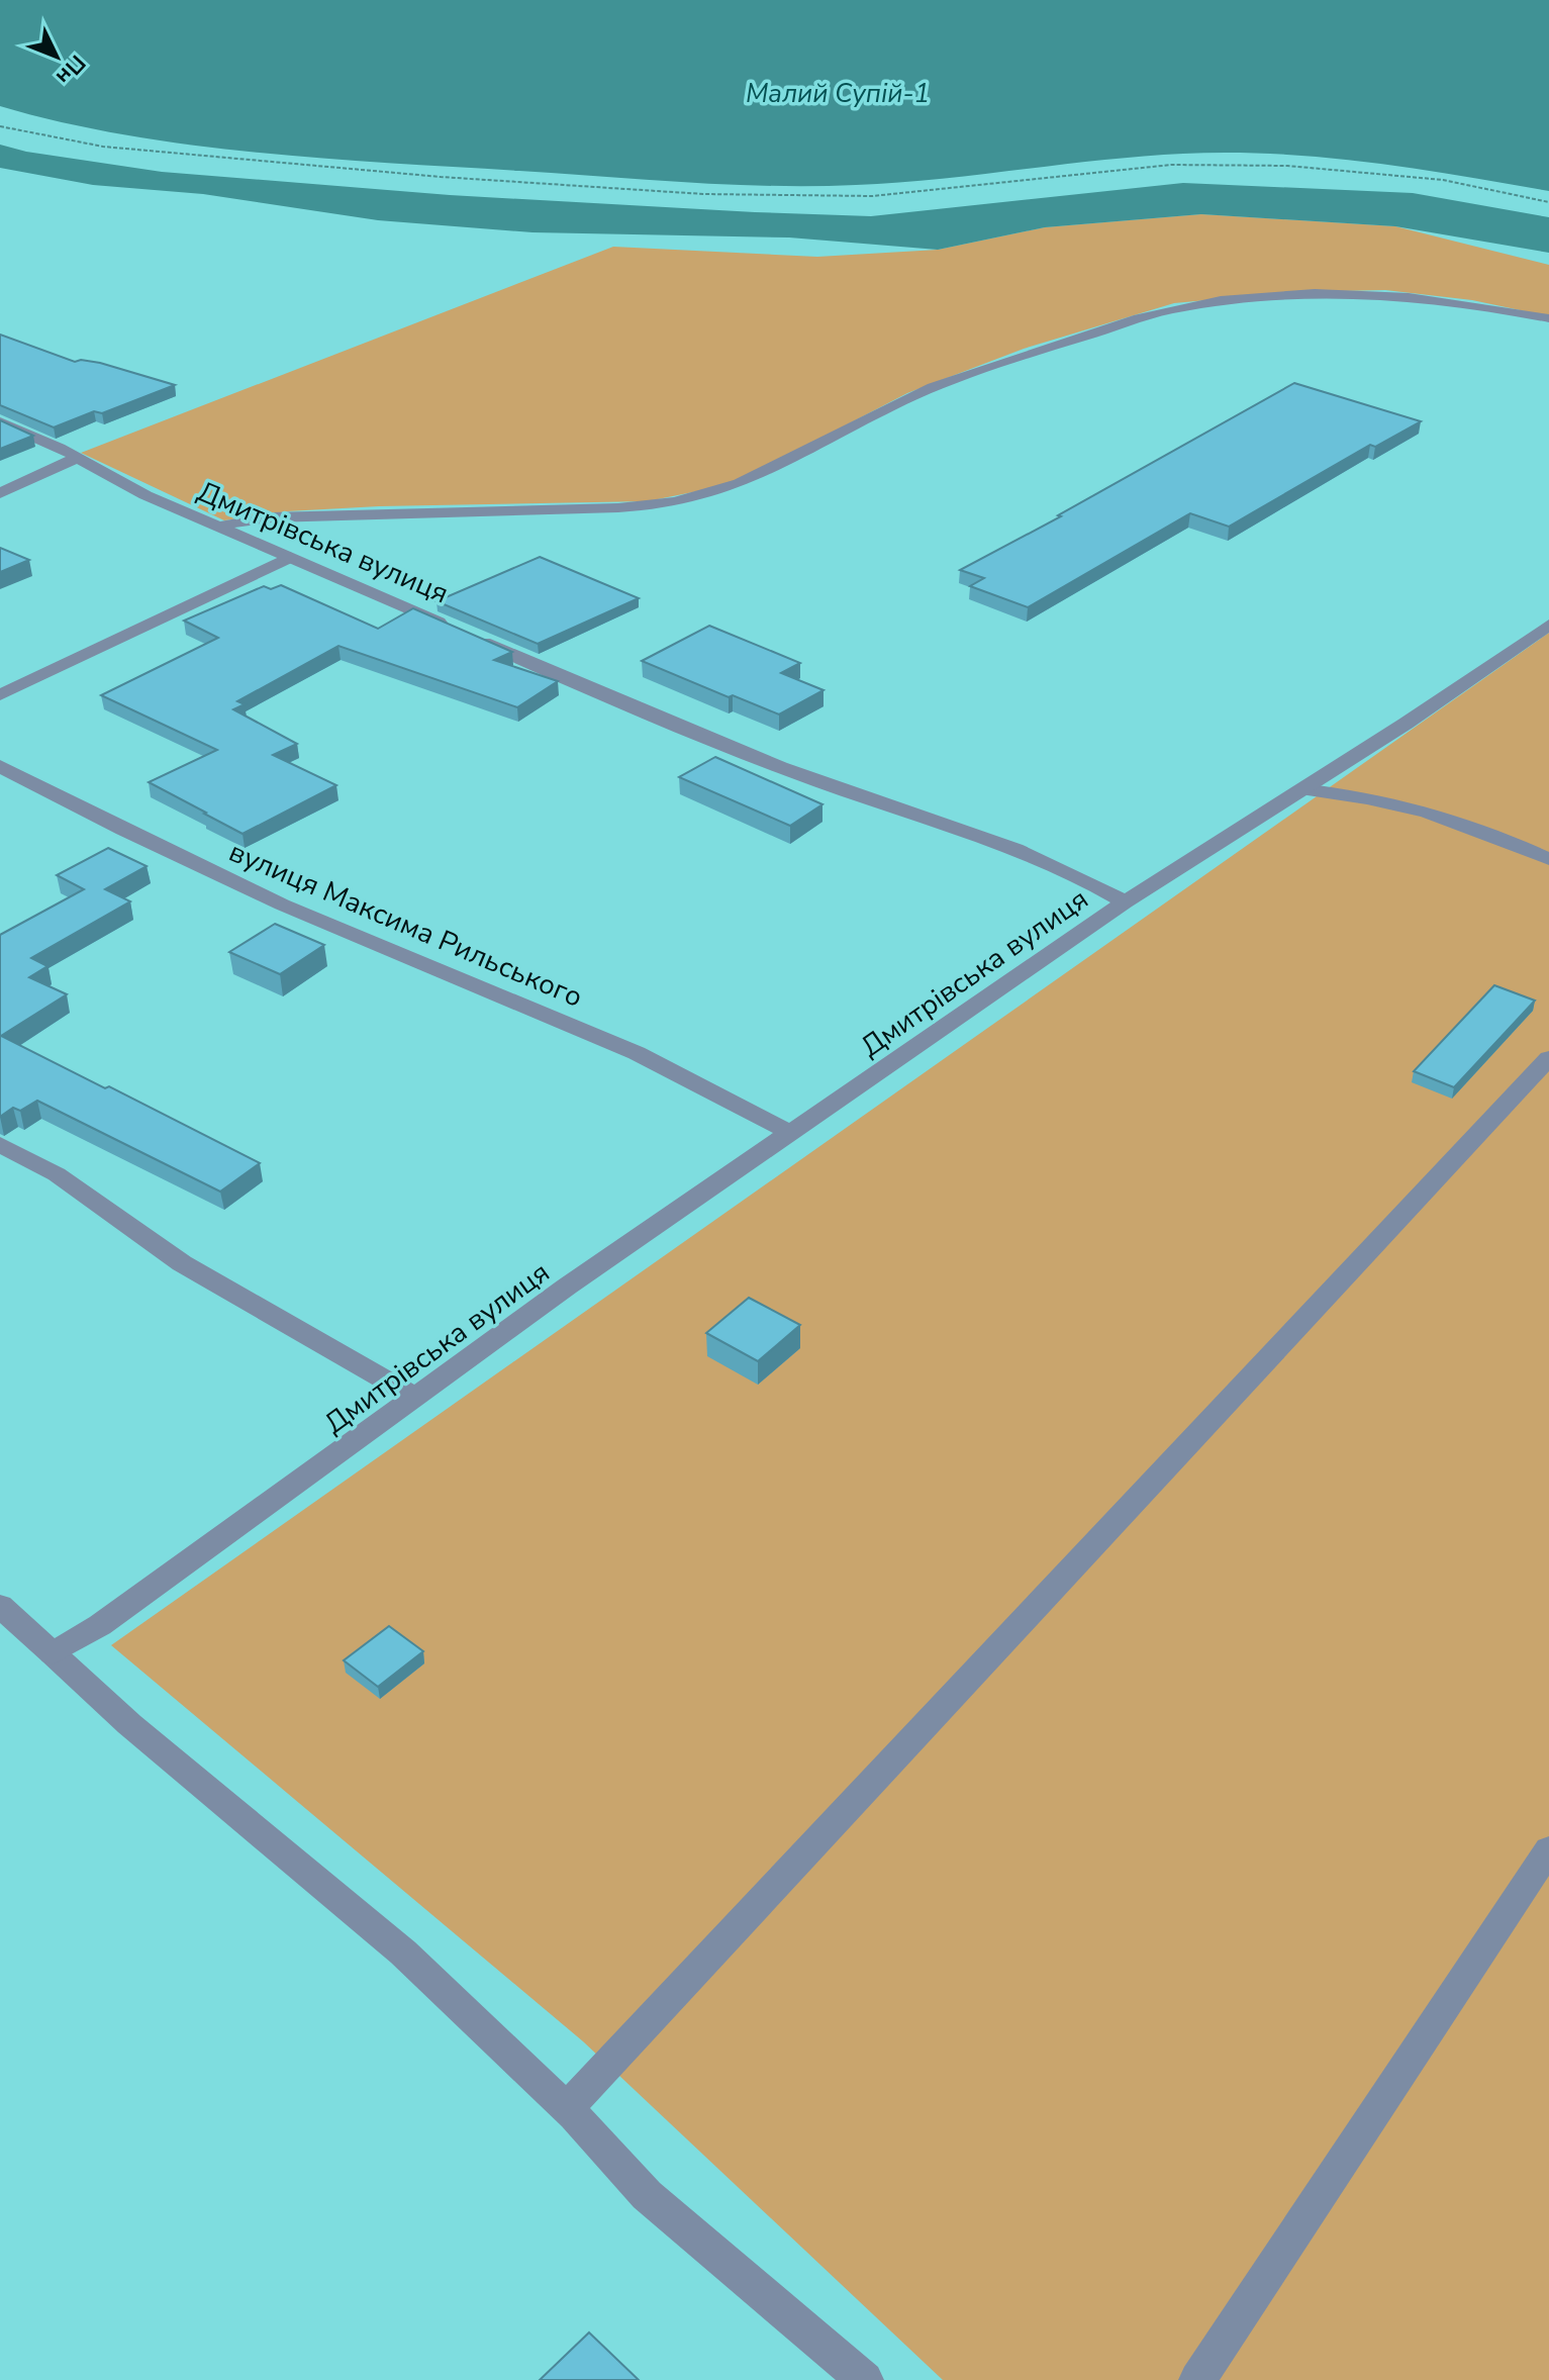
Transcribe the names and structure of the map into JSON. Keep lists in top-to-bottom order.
{
  "streets": {
    "street": ["Дмитрівська вулиця", "вулиця Максима Рильського"]
  },
  "crossings": [
    ["Дмитрівська вулиця", "вулиця Максима Рильського"]
  ],
  "water": ["Малий Супій-1"],
  "north": "bottom right"
}
